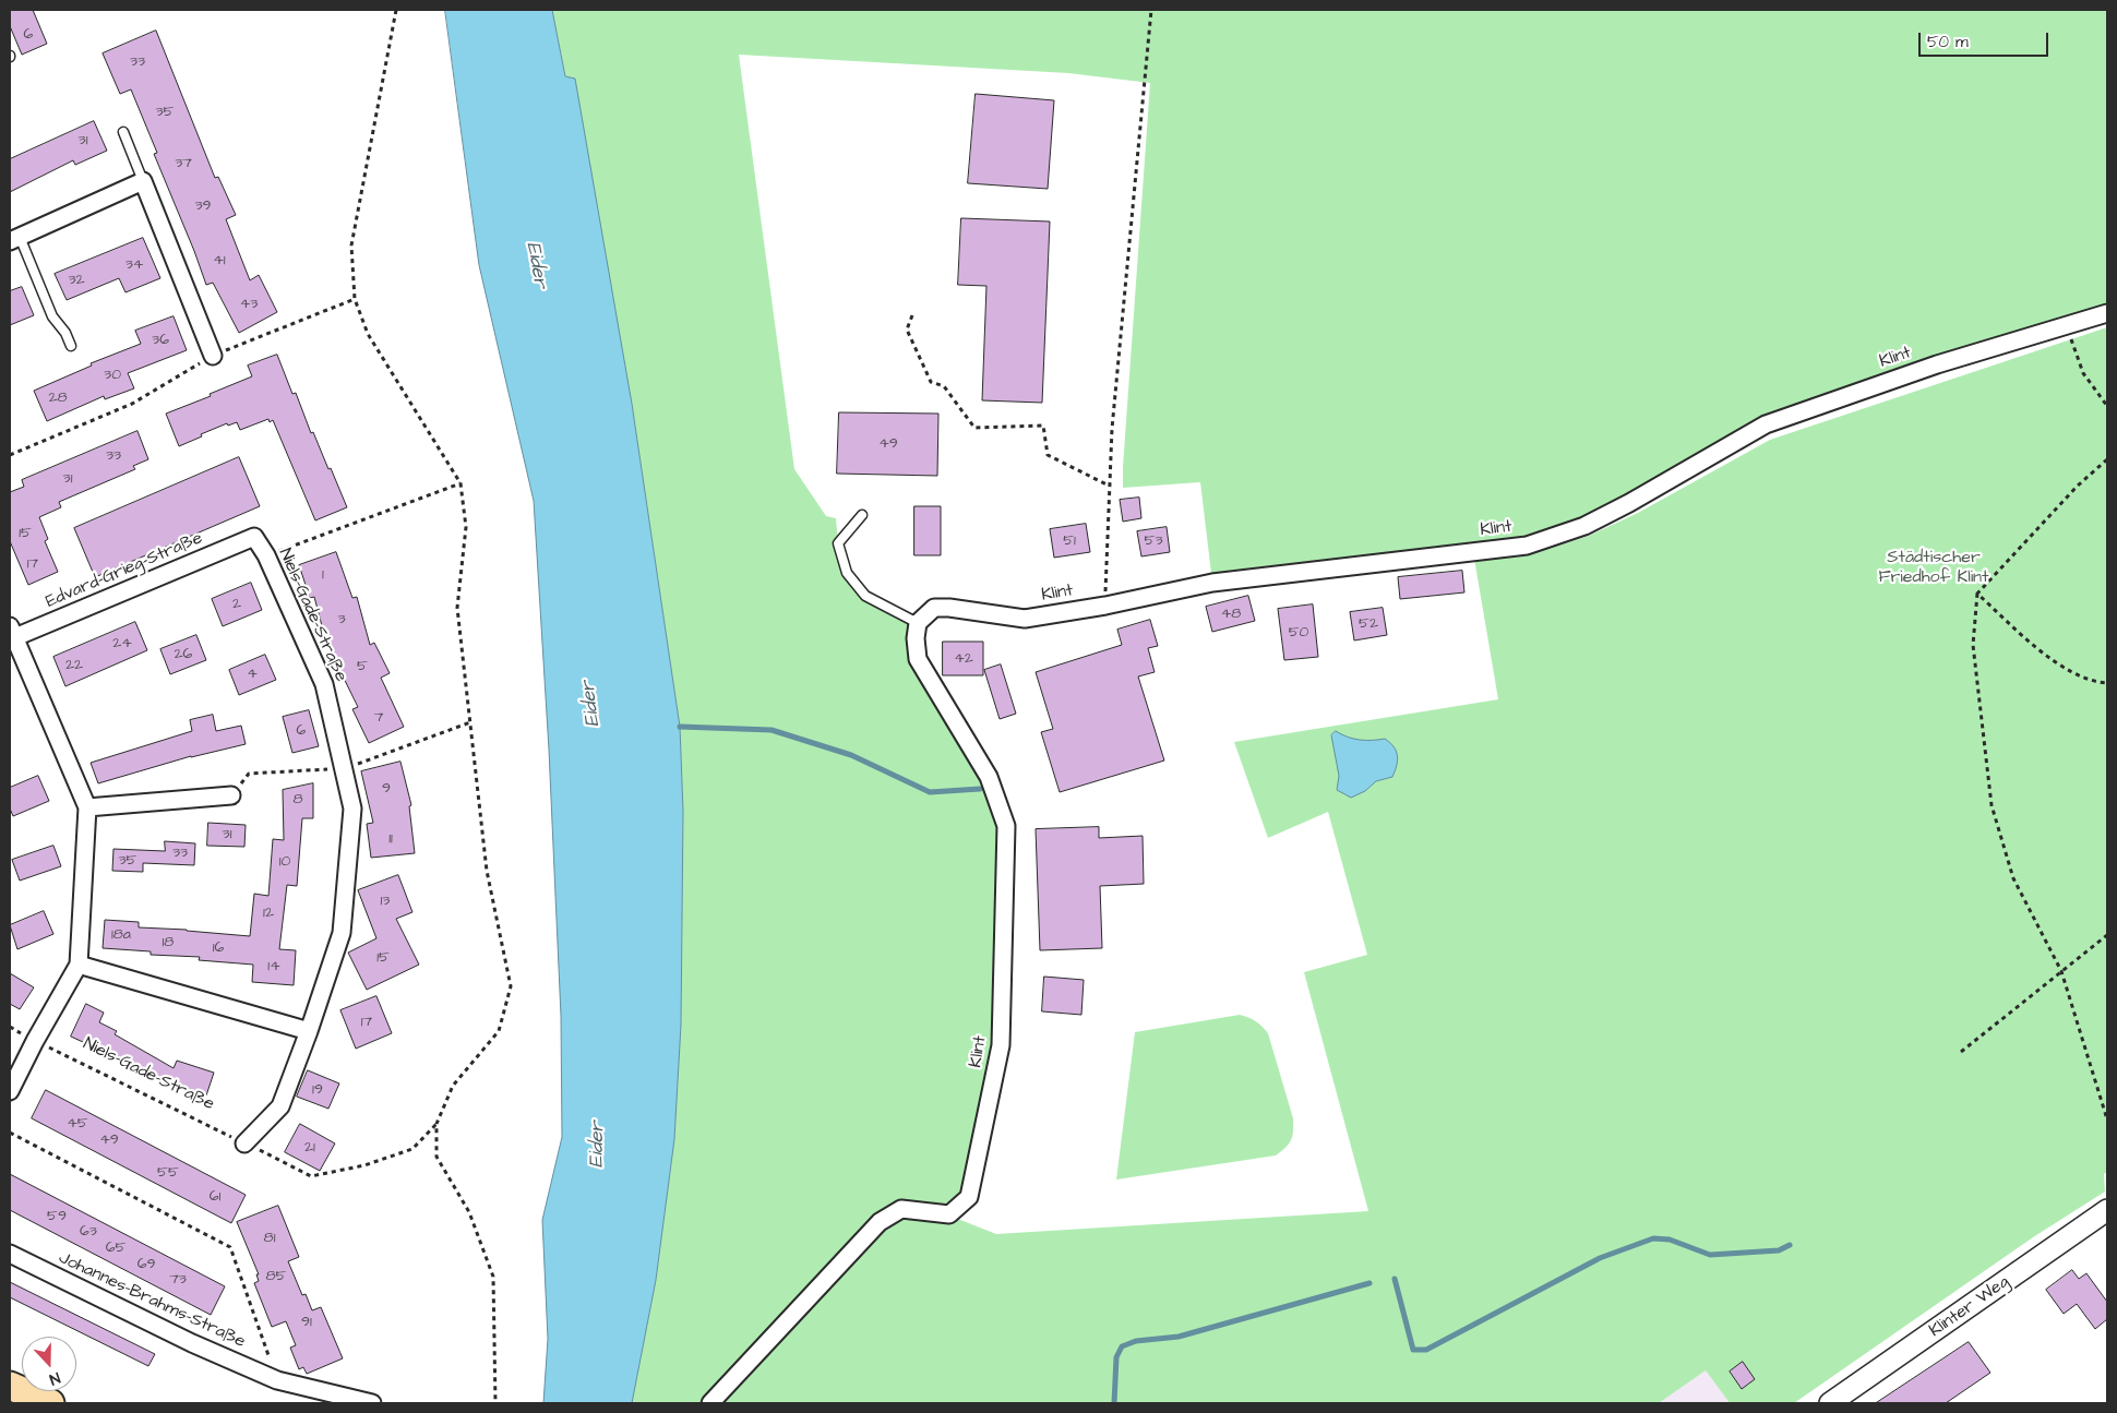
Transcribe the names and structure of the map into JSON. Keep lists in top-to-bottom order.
{
  "streets": {
    "street": [
      "Klint",
      "Edvard-Grieg-Straße",
      "Niels-Gade-Straße",
      "Johannes-Brahms-Straße",
      "Klinter Weg"
    ]
  },
  "crossings": [
    ["Edvard-Grieg-Straße", "Niels-Gade-Straße"]
  ],
  "water": ["Eider"],
  "parks": ["Städtischer Friedhof Klint"],
  "house_numbers": [
    "6",
    "33",
    "35",
    "31",
    "37",
    "39",
    "41",
    "34",
    "32",
    "43",
    "36",
    "30",
    "28",
    "49",
    "33",
    "31",
    "15",
    "51",
    "53",
    "17",
    "1",
    "2",
    "48",
    "3",
    "52",
    "50",
    "24",
    "26",
    "42",
    "22",
    "5",
    "4",
    "7",
    "6",
    "9",
    "8",
    "31",
    "11",
    "33",
    "35",
    "10",
    "13",
    "12",
    "18a",
    "18",
    "16",
    "15",
    "14",
    "17",
    "19",
    "45",
    "49",
    "21",
    "55",
    "61",
    "59",
    "63",
    "81",
    "65",
    "69",
    "85",
    "73",
    "91"
  ],
  "scale_bar": "50 m",
  "north": "bottom"
}
